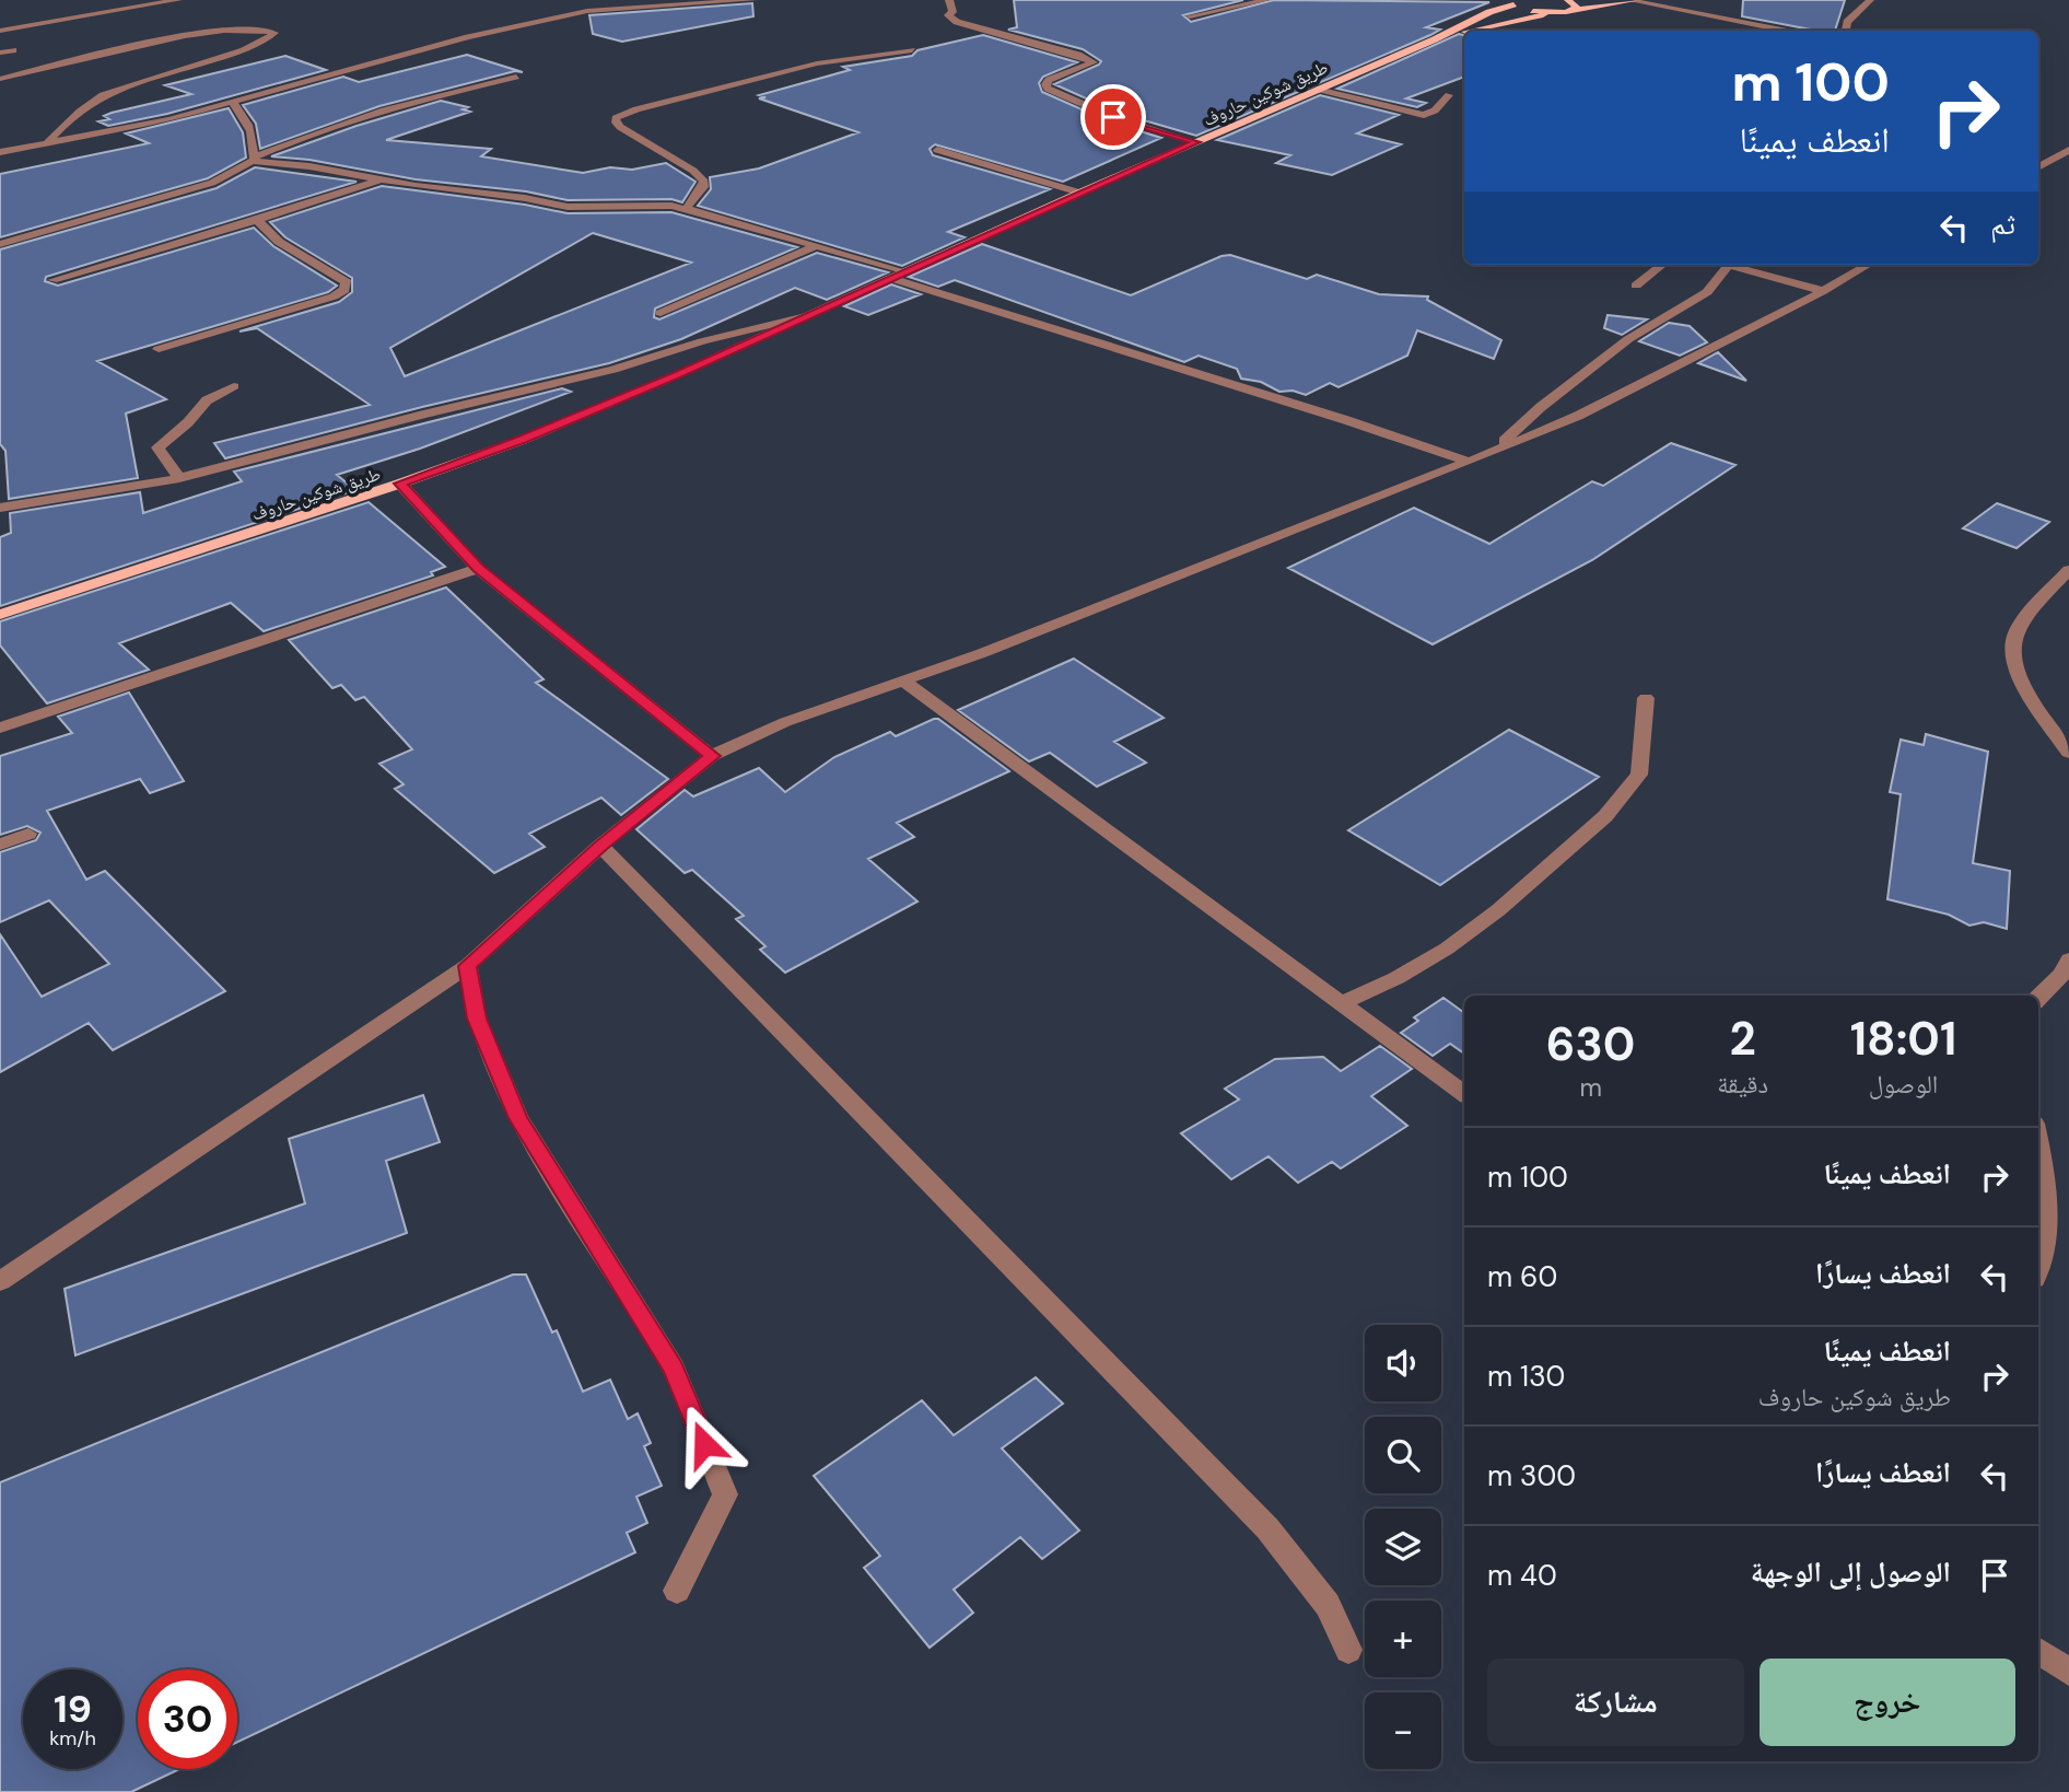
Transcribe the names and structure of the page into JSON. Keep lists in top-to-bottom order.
{
  "streets": {
    "main road": ["طريق شوكين حاروف"]
  },
  "page": {
    "turn": ["100 m", "انعطف يمينًا"],
    "then": "ثم",
    "eta": [
      "18:01",
      "الوصول",
      "2",
      "دقيقة",
      "630",
      "m"
    ],
    "list": [
      {
        "name": "انعطف يمينًا",
        "value": "100 m"
      },
      {
        "name": "انعطف يسارًا",
        "value": "60 m"
      },
      {
        "name": "انعطف يمينًا",
        "note": "طريق شوكين حاروف",
        "value": "130 m"
      },
      {
        "name": "انعطف يسارًا",
        "value": "300 m"
      },
      {
        "name": "الوصول إلى الوجهة",
        "value": "40 m"
      }
    ],
    "map_buttons": ["+", "−"],
    "buttons": ["خروج", "مشاركة"],
    "speed": "19 km/h",
    "limit": "30"
  }
}
